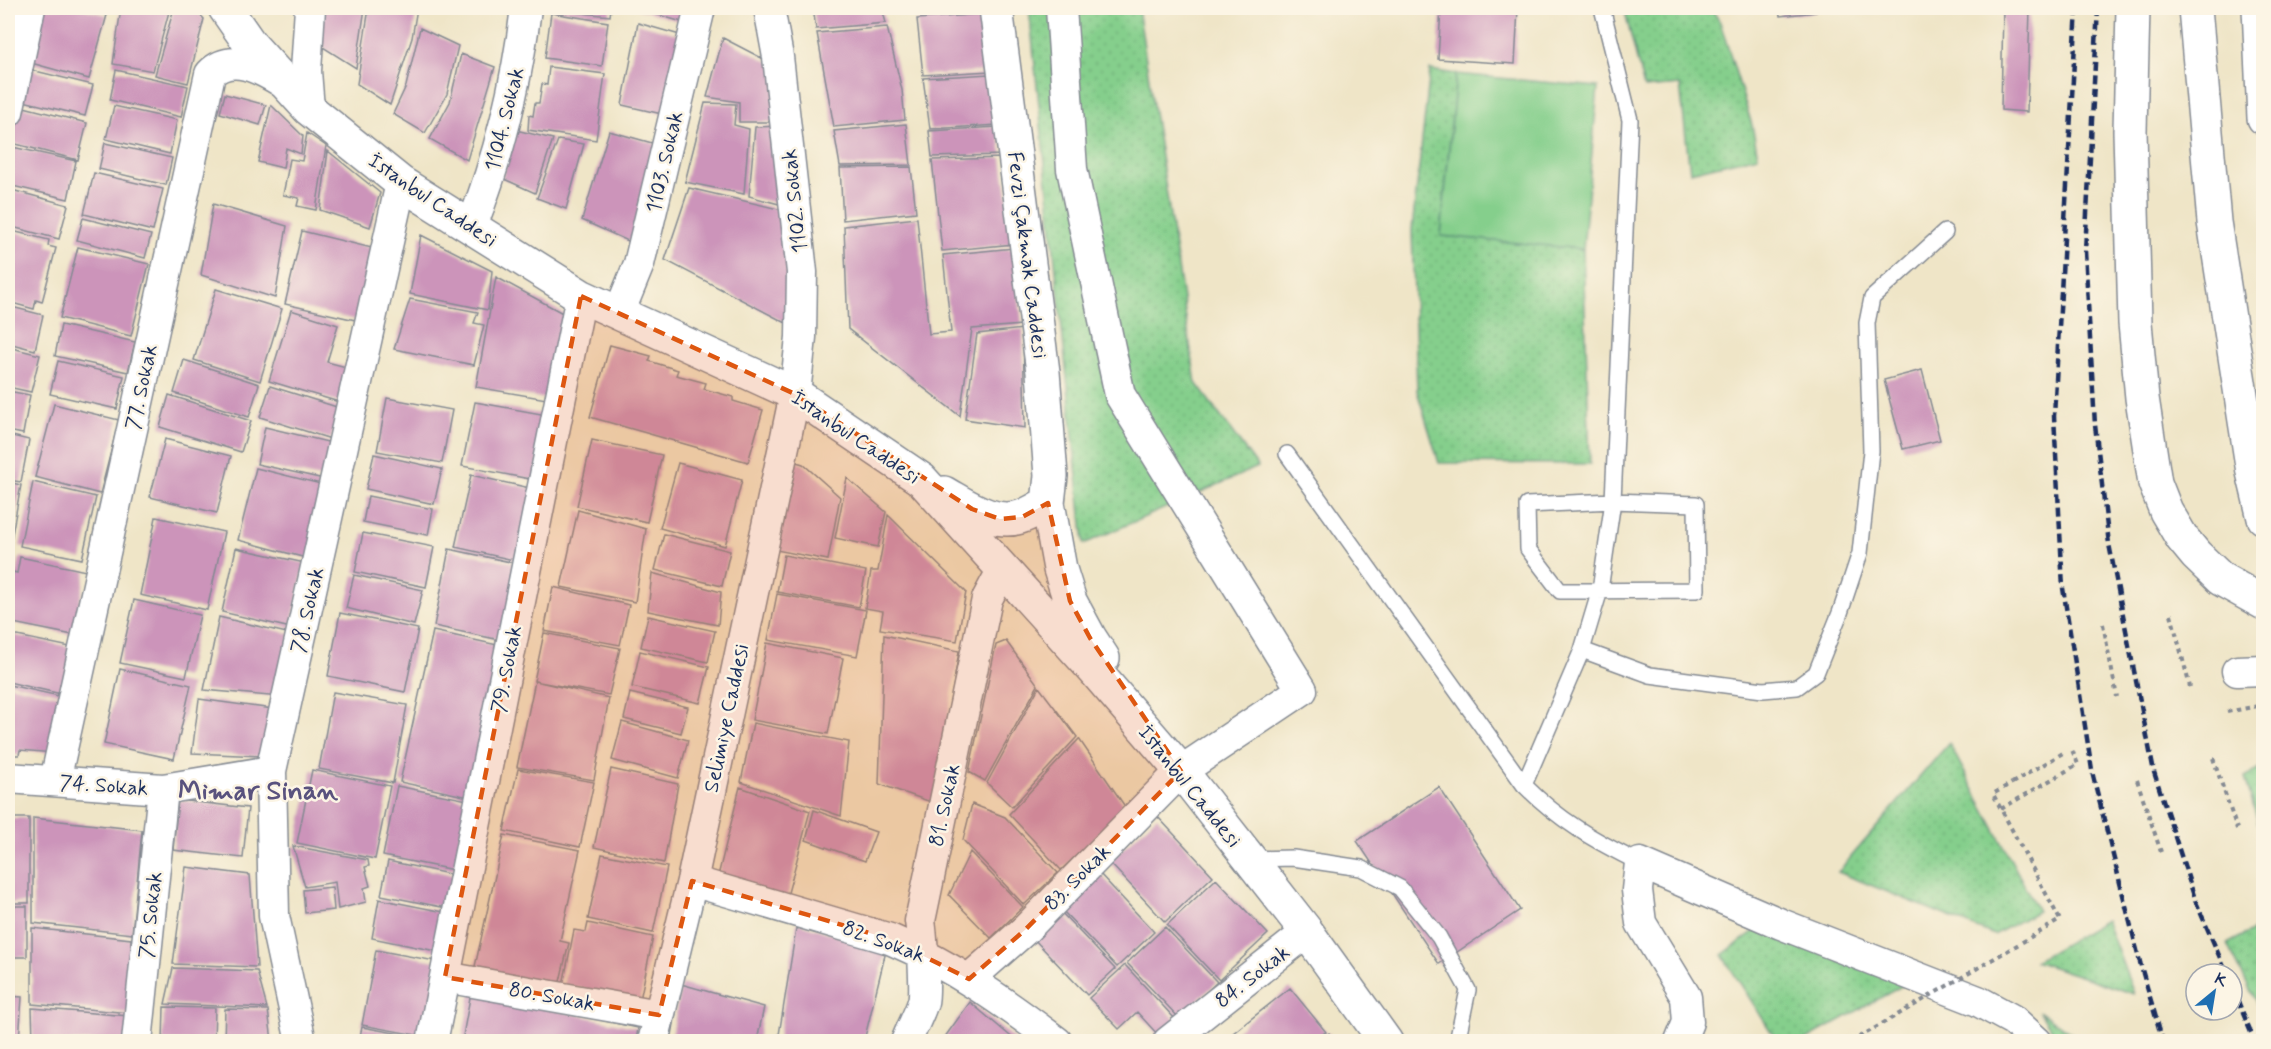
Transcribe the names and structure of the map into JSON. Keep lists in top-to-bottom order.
{
  "streets": {
    "main road": ["İstanbul Caddesi", "Fevzi Çakmak Caddesi"],
    "street": [
      "1104. Sokak",
      "1103. Sokak",
      "1102. Sokak",
      "77. Sokak",
      "78. Sokak",
      "79. Sokak",
      "Selimiye Caddesi",
      "74. Sokak",
      "81. Sokak",
      "83. Sokak",
      "75. Sokak",
      "82. Sokak",
      "84. Sokak",
      "80. Sokak"
    ]
  },
  "crossings": [
    ["1104. Sokak", "İstanbul Caddesi"],
    ["1103. Sokak", "İstanbul Caddesi"],
    ["İstanbul Caddesi", "1102. Sokak"],
    ["İstanbul Caddesi", "Fevzi Çakmak Caddesi"],
    ["İstanbul Caddesi", "77. Sokak"],
    ["İstanbul Caddesi", "78. Sokak"],
    ["İstanbul Caddesi", "79. Sokak"],
    ["İstanbul Caddesi", "Selimiye Caddesi"],
    ["İstanbul Caddesi", "81. Sokak"],
    ["İstanbul Caddesi", "83. Sokak"],
    ["İstanbul Caddesi", "84. Sokak"],
    ["1102. Sokak", "Selimiye Caddesi"],
    ["Fevzi Çakmak Caddesi", "83. Sokak"],
    ["77. Sokak", "74. Sokak"],
    ["78. Sokak", "74. Sokak"],
    ["79. Sokak", "80. Sokak"],
    ["Selimiye Caddesi", "82. Sokak"],
    ["Selimiye Caddesi", "80. Sokak"],
    ["74. Sokak", "75. Sokak"],
    ["81. Sokak", "82. Sokak"],
    ["83. Sokak", "82. Sokak"]
  ],
  "districts": ["Mimar Sinan"],
  "north": "top right"
}
